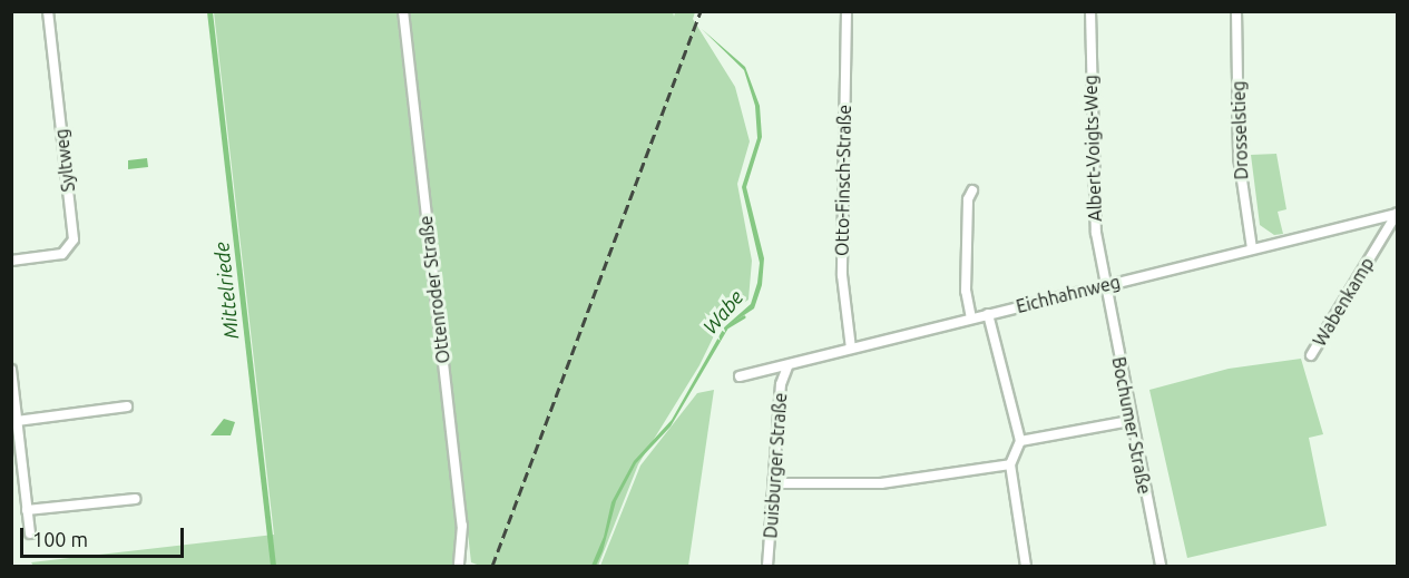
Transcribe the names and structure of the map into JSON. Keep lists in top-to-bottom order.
{
  "streets": {
    "street": [
      "Drosselstieg",
      "Albert-Voigts-Weg",
      "Syltweg",
      "Otto-Finsch-Straße",
      "Ottenroder Straße",
      "Eichhahnweg",
      "Wabenkamp",
      "Bochumer Straße",
      "Duisburger Straße"
    ]
  },
  "crossings": [
    ["Drosselstieg", "Eichhahnweg"],
    ["Albert-Voigts-Weg", "Eichhahnweg"],
    ["Albert-Voigts-Weg", "Bochumer Straße"],
    ["Otto-Finsch-Straße", "Eichhahnweg"],
    ["Eichhahnweg", "Wabenkamp"],
    ["Eichhahnweg", "Bochumer Straße"],
    ["Eichhahnweg", "Duisburger Straße"]
  ],
  "water": ["Mittelriede", "Wabe"],
  "scale_bar": "100 m"
}
